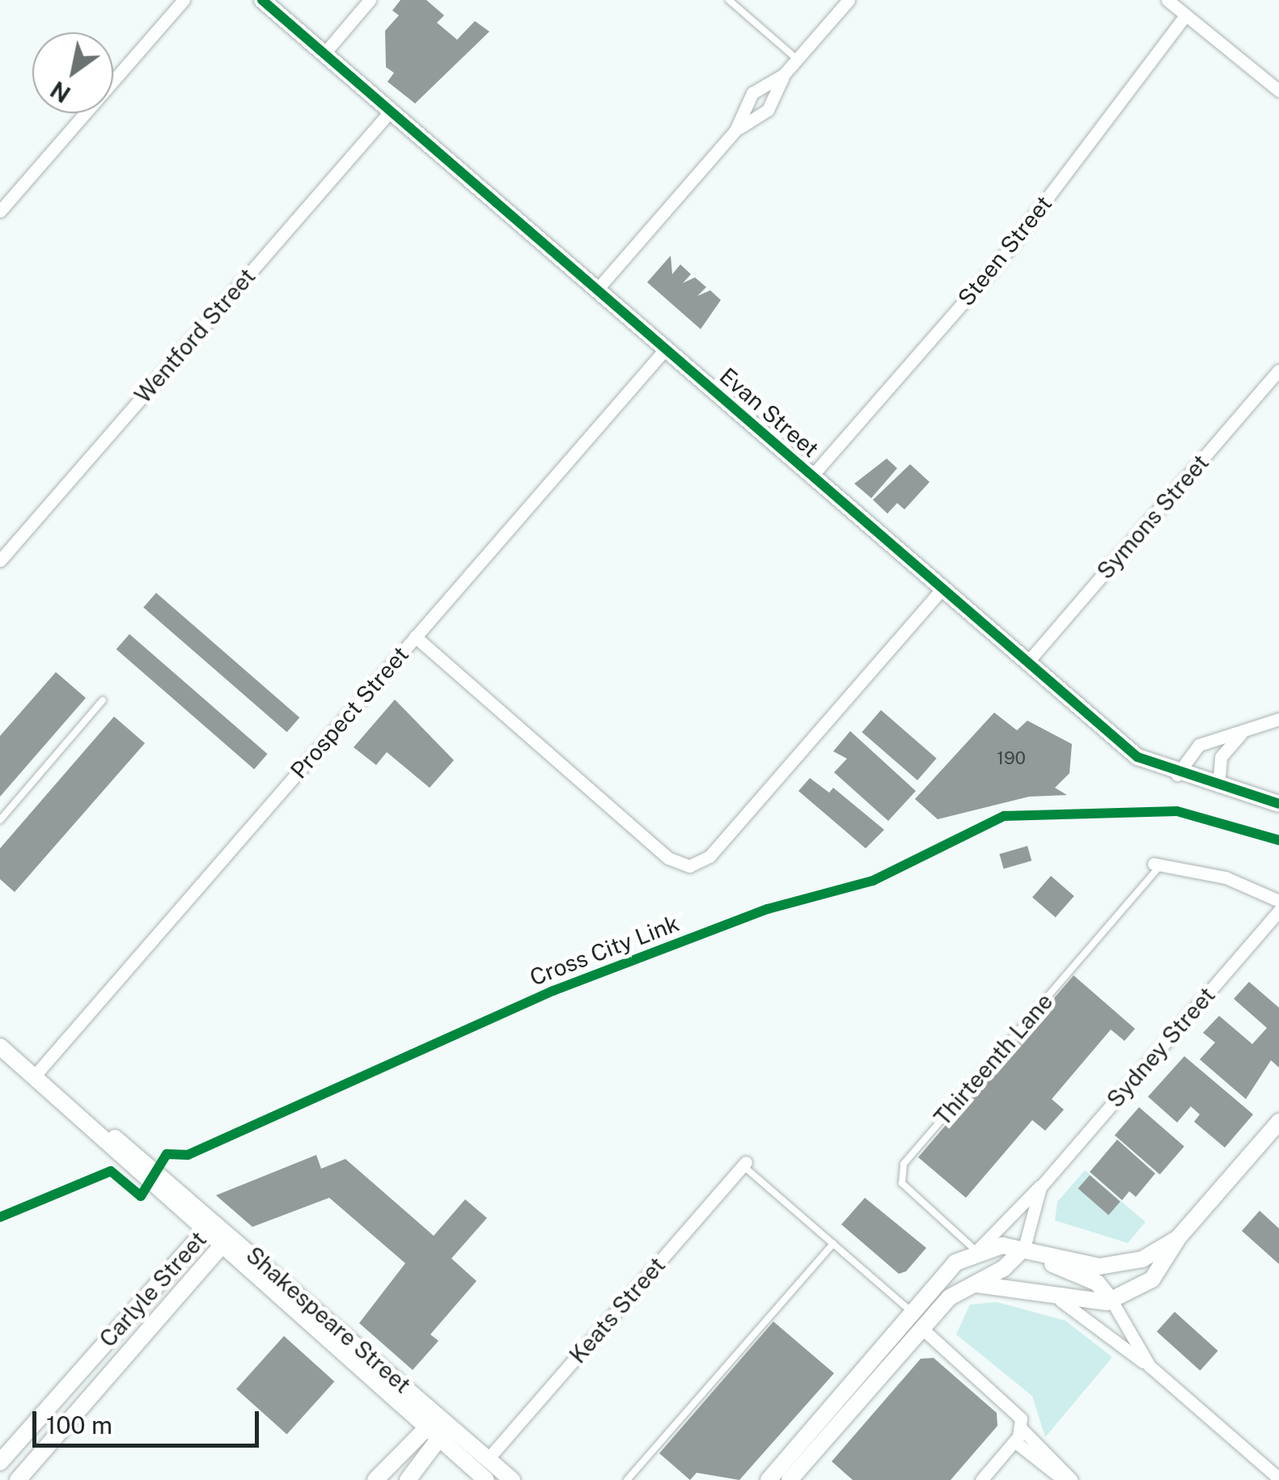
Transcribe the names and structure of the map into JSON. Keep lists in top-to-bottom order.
{
  "streets": {
    "street": [
      "Steen Street",
      "Wentford Street",
      "Evan Street",
      "Symons Street",
      "Prospect Street",
      "Sydney Street",
      "Thirteenth Lane",
      "Carlyle Street",
      "Keats Street",
      "Shakespeare Street"
    ],
    "cycle path": ["Cross City Link"]
  },
  "crossings": [
    ["Steen Street", "Evan Street"],
    ["Wentford Street", "Evan Street"],
    ["Evan Street", "Symons Street"],
    ["Evan Street", "Prospect Street"],
    ["Prospect Street", "Shakespeare Street"],
    ["Sydney Street", "Thirteenth Lane"],
    ["Carlyle Street", "Shakespeare Street"],
    ["Keats Street", "Shakespeare Street"]
  ],
  "house_numbers": ["190"],
  "scale_bar": "100 m",
  "north": "bottom left"
}
